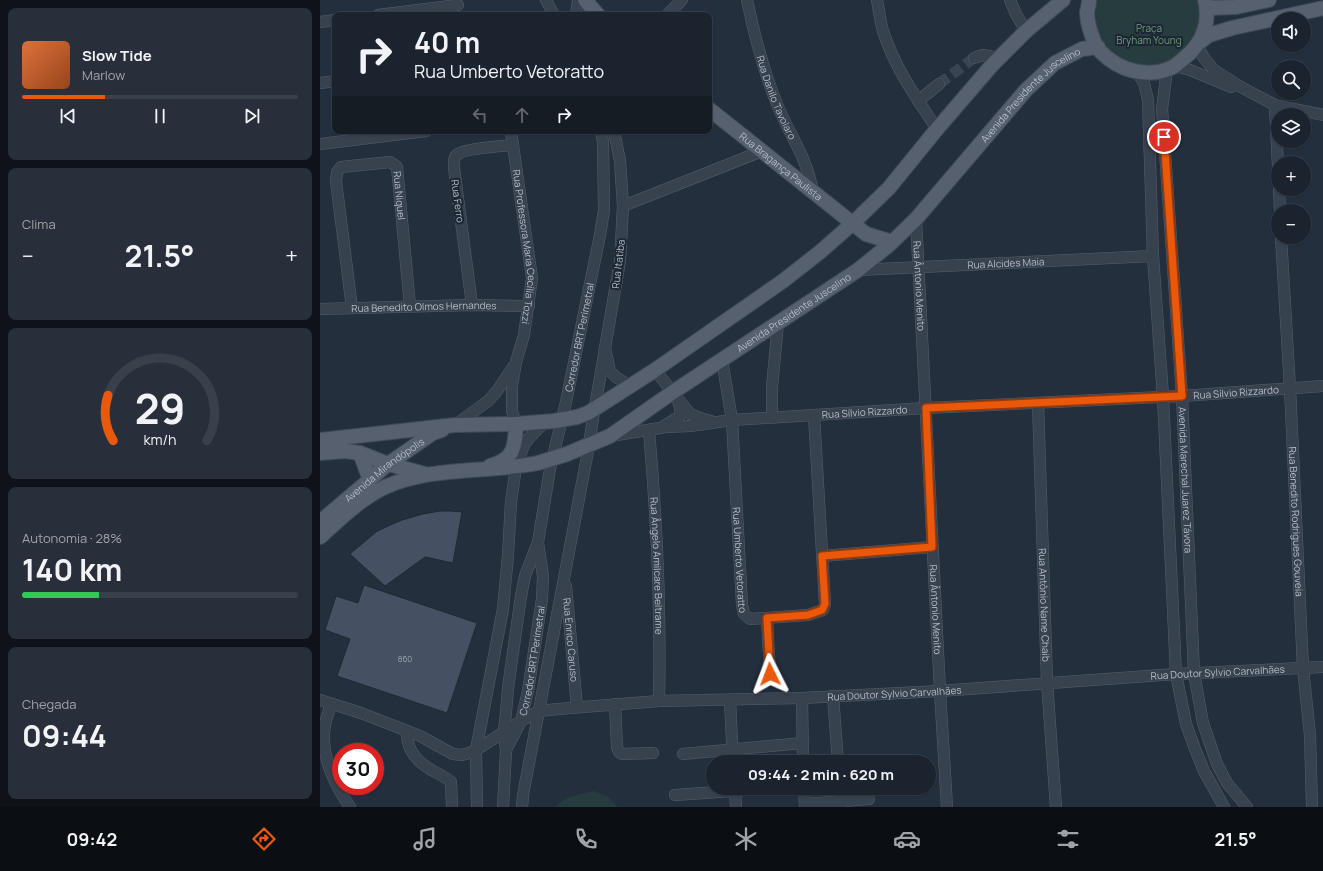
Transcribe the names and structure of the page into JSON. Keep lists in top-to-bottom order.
{
  "streets": {
    "main road": ["Avenida Presidente Juscelino", "Rua Bragança Paulista", "Avenida Mirandópolis"],
    "street": [
      "Rua Danilo Tavolaro",
      "Rua Niquel",
      "Rua Ferro",
      "Rua Professora Maria Cecília Tozzi",
      "Rua Alcides Maia",
      "Rua Itatiba",
      "Rua Ântonio Menito",
      "Rua Benedito Olmos Hernandes",
      "Corredor BRT Perimetral",
      "Rua Sílvio Rizzardo",
      "Avenida Marechal Juarez Távora",
      "Rua Benedito Rodrigues Gouveia",
      "Rua Umberto Vetoratto",
      "Rua Ângelo Amilcare Beltrame",
      "Rua Antônio Name Chaib",
      "Rua Enrico Caruso",
      "Rua Doutor Sylvio Carvalhães"
    ]
  },
  "crossings": [
    ["Avenida Presidente Juscelino", "Rua Bragança Paulista"],
    ["Avenida Presidente Juscelino", "Rua Alcides Maia"],
    ["Avenida Presidente Juscelino", "Rua Ântonio Menito"],
    ["Avenida Presidente Juscelino", "Rua Sílvio Rizzardo"],
    ["Avenida Presidente Juscelino", "Avenida Mirandópolis"],
    ["Rua Danilo Tavolaro", "Rua Bragança Paulista"],
    ["Rua Niquel", "Rua Benedito Olmos Hernandes"],
    ["Rua Ferro", "Rua Professora Maria Cecília Tozzi"],
    ["Rua Ferro", "Rua Benedito Olmos Hernandes"],
    ["Rua Professora Maria Cecília Tozzi", "Rua Benedito Olmos Hernandes"],
    ["Rua Professora Maria Cecília Tozzi", "Avenida Mirandópolis"],
    ["Rua Alcides Maia", "Rua Ântonio Menito"],
    ["Rua Alcides Maia", "Avenida Marechal Juarez Távora"],
    ["Rua Ântonio Menito", "Rua Sílvio Rizzardo"],
    ["Rua Ântonio Menito", "Rua Doutor Sylvio Carvalhães"],
    ["Corredor BRT Perimetral", "Rua Doutor Sylvio Carvalhães"],
    ["Rua Sílvio Rizzardo", "Avenida Marechal Juarez Távora"],
    ["Rua Sílvio Rizzardo", "Rua Benedito Rodrigues Gouveia"],
    ["Rua Sílvio Rizzardo", "Rua Umberto Vetoratto"],
    ["Rua Sílvio Rizzardo", "Rua Ângelo Amilcare Beltrame"],
    ["Rua Sílvio Rizzardo", "Rua Antônio Name Chaib"],
    ["Avenida Marechal Juarez Távora", "Rua Doutor Sylvio Carvalhães"],
    ["Rua Benedito Rodrigues Gouveia", "Rua Doutor Sylvio Carvalhães"],
    ["Rua Ângelo Amilcare Beltrame", "Rua Doutor Sylvio Carvalhães"],
    ["Rua Antônio Name Chaib", "Rua Doutor Sylvio Carvalhães"],
    ["Rua Enrico Caruso", "Rua Doutor Sylvio Carvalhães"]
  ],
  "parks": ["Praça Bryham Young"],
  "house_numbers": ["860"],
  "page": {
    "map_buttons": ["+", "−"],
    "turn": ["40 m", "Rua Umberto Vetoratto"],
    "song": ["Slow Tide", "Marlow"],
    "tile": [
      "Clima",
      ["Autonomia · 28%", "140 km"],
      ["Chegada", "09:44"]
    ],
    "heat": ["−", "21.5°", "+"],
    "limit": "30",
    "trip": "09:44 · 2 min · 620 m",
    "tabs": ["09:42", "21.5°"],
    "gauge": ["29", "km/h"]
  }
}
